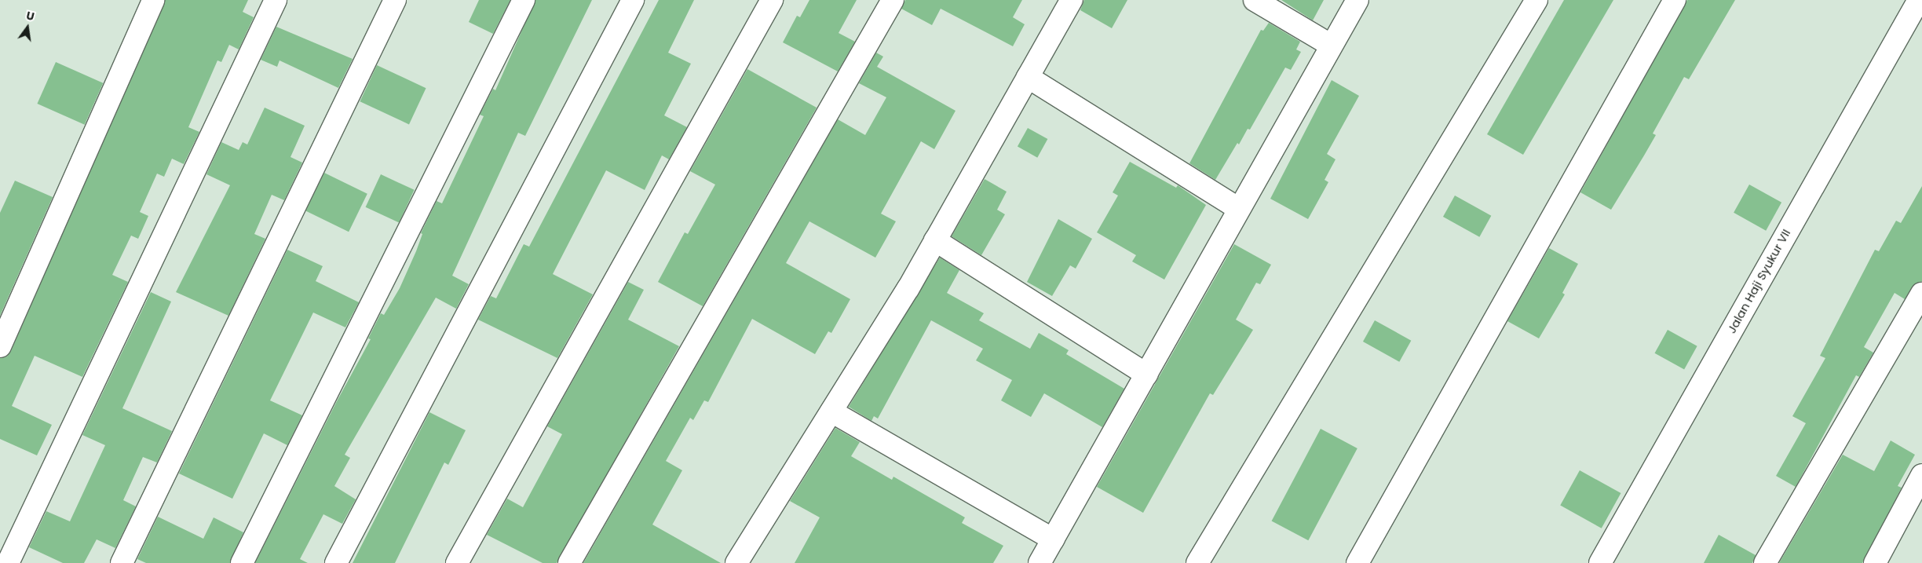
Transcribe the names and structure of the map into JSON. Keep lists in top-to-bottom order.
{
  "streets": {
    "street": ["Jalan Haji Syukur VII"]
  },
  "north": "top"
}
